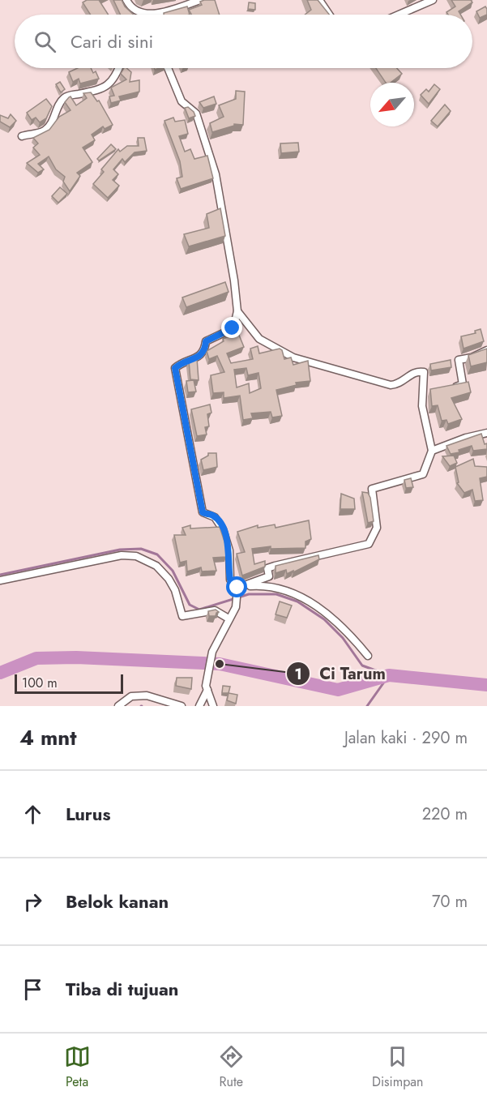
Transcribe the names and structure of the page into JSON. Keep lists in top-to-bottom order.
{
  "places": ["Ci Tarum"],
  "scale_bar": "100 m",
  "north": "bottom left",
  "page": {
    "search": "Cari di sini",
    "scale": "100 m",
    "heading": ["4 mnt", "Jalan kaki · 290 m"],
    "list": [
      ["Lurus", "220 m"],
      ["Belok kanan", "70 m"],
      "Tiba di tujuan"
    ],
    "nav": ["Peta", "Rute", "Disimpan"]
  }
}
